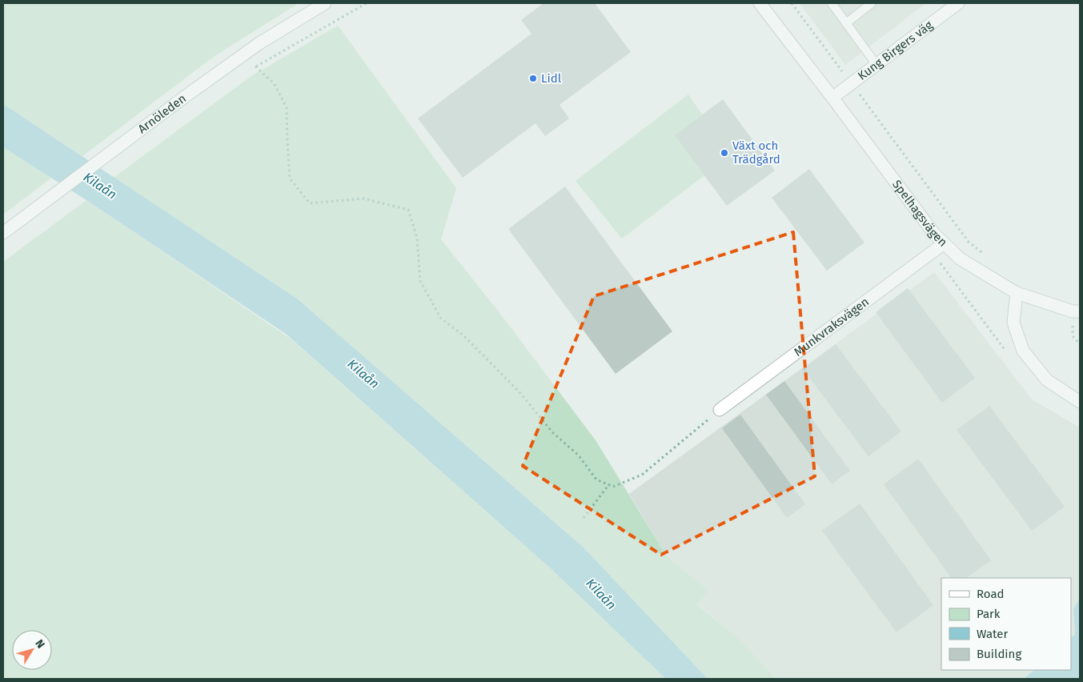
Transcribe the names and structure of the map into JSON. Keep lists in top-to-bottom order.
{
  "streets": {
    "street": [
      "Kung Birgers väg",
      "Arnöleden",
      "Spelhagsvägen",
      "Munkvraksvägen"
    ]
  },
  "crossings": [
    ["Kung Birgers väg", "Spelhagsvägen"],
    ["Spelhagsvägen", "Munkvraksvägen"]
  ],
  "water": ["Kilaån"],
  "places": ["Lidl", "Växt och Trädgård"],
  "legend": [
    "Road",
    "Park",
    "Water",
    "Building"
  ],
  "north": "top right"
}
